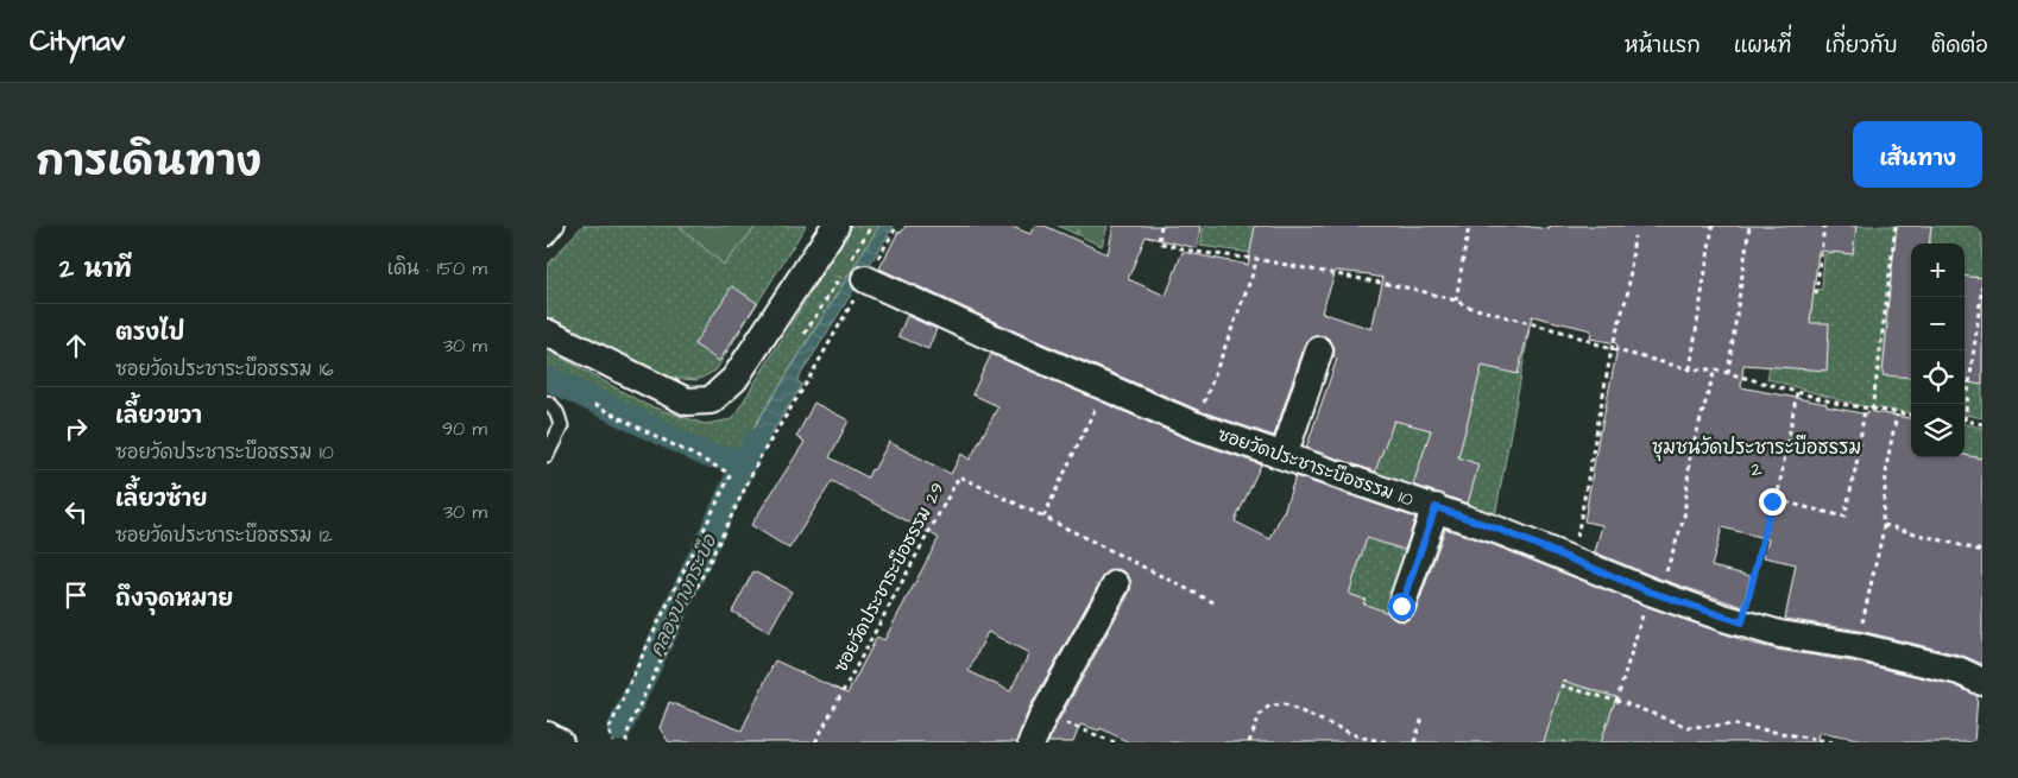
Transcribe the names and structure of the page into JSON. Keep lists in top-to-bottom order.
{
  "streets": {
    "street": ["ซอยวัดประชาระบือธรรม 10"],
    "path": ["ซอยวัดประชาระบือธรรม 29"]
  },
  "districts": ["ชุมชนวัดประชาระบือธรรม 2"],
  "water": ["คลองบางกระบือ"],
  "page": {
    "header": "Citynav",
    "nav": [
      "หน้าแรก",
      "แผนที่",
      "เกี่ยวกับ",
      "ติดต่อ"
    ],
    "title": "การเดินทาง",
    "buttons": "เส้นทาง",
    "heading": ["2 นาที", "เดิน · 150 m"],
    "map_buttons": ["+", "−"],
    "list": [
      ["ตรงไป", "ซอยวัดประชาระบือธรรม 16", "30 m"],
      ["เลี้ยวขวา", "ซอยวัดประชาระบือธรรม 10", "90 m"],
      ["เลี้ยวซ้าย", "ซอยวัดประชาระบือธรรม 12", "30 m"],
      "ถึงจุดหมาย"
    ]
  }
}
